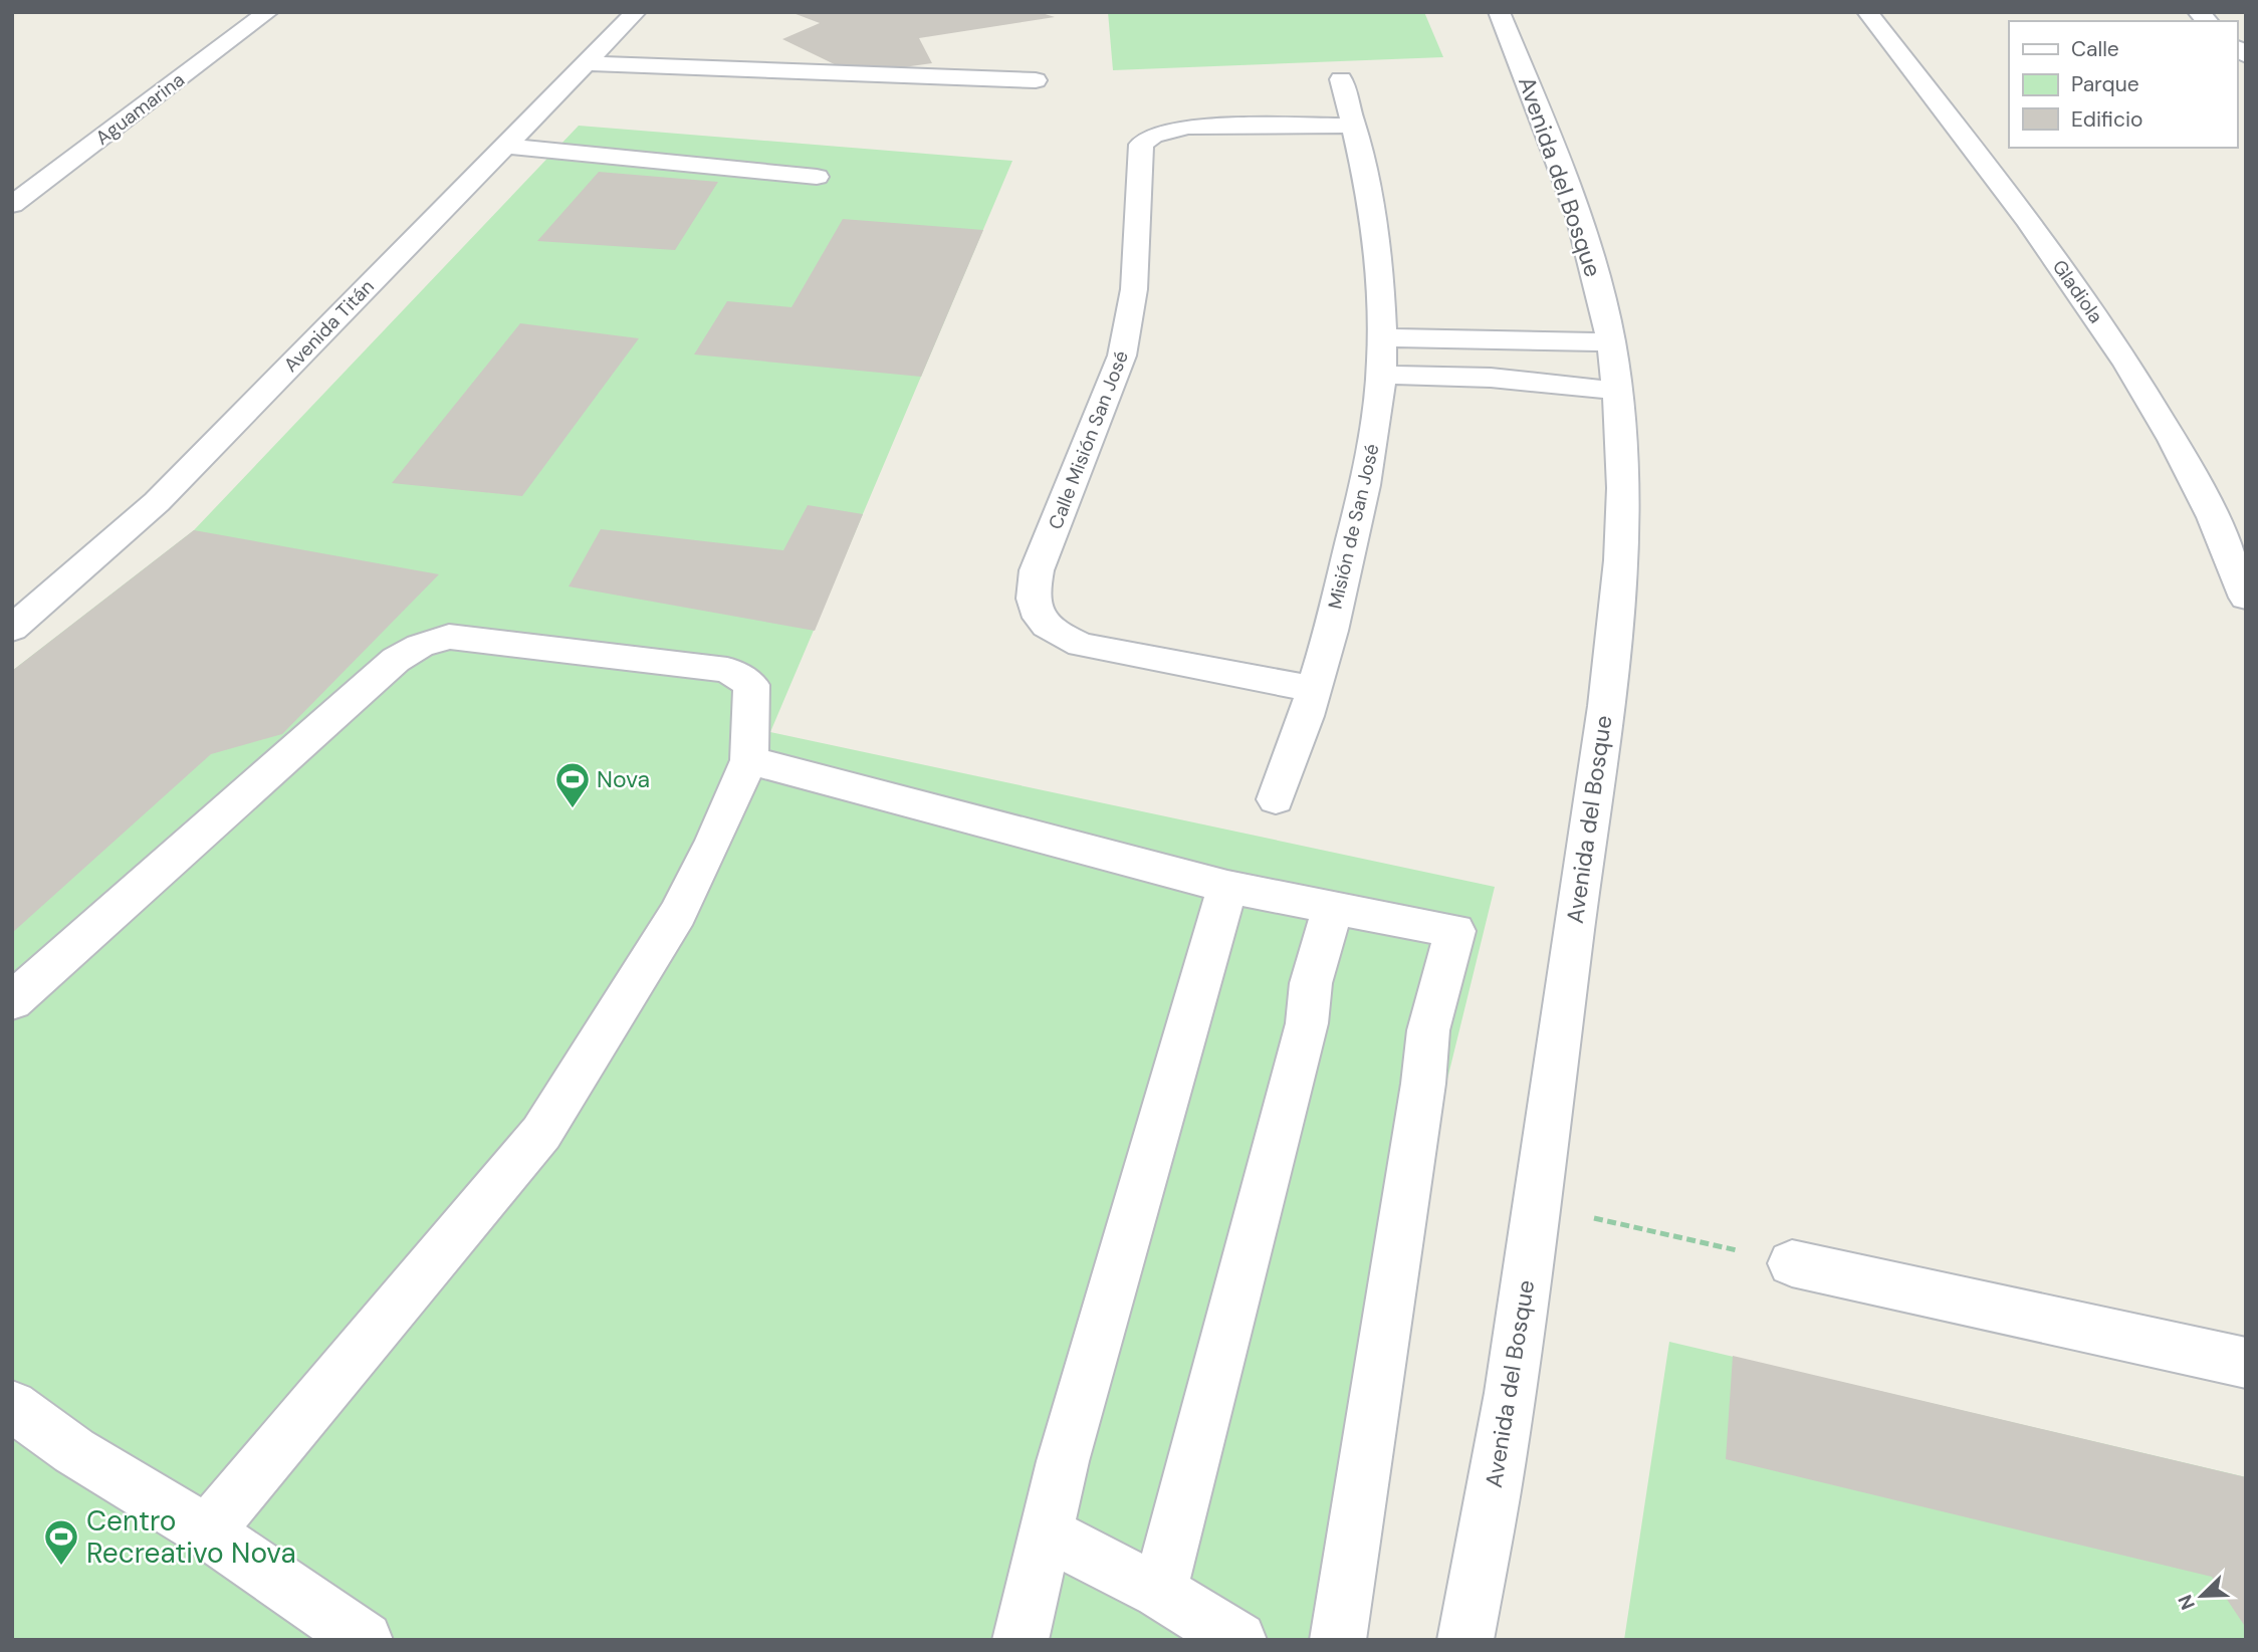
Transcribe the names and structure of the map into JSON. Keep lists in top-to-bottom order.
{
  "streets": {
    "street": [
      "Aguamarina",
      "Avenida del Bosque",
      "Gladiola",
      "Avenida Titán",
      "Calle Misión San José",
      "Misión de San José"
    ]
  },
  "crossings": [
    ["Calle Misión San José", "Misión de San José"]
  ],
  "places": {
    "sports": ["Nova", "Centro Recreativo Nova"]
  },
  "legend": ["Calle", "Parque", "Edificio"],
  "north": "bottom left"
}
